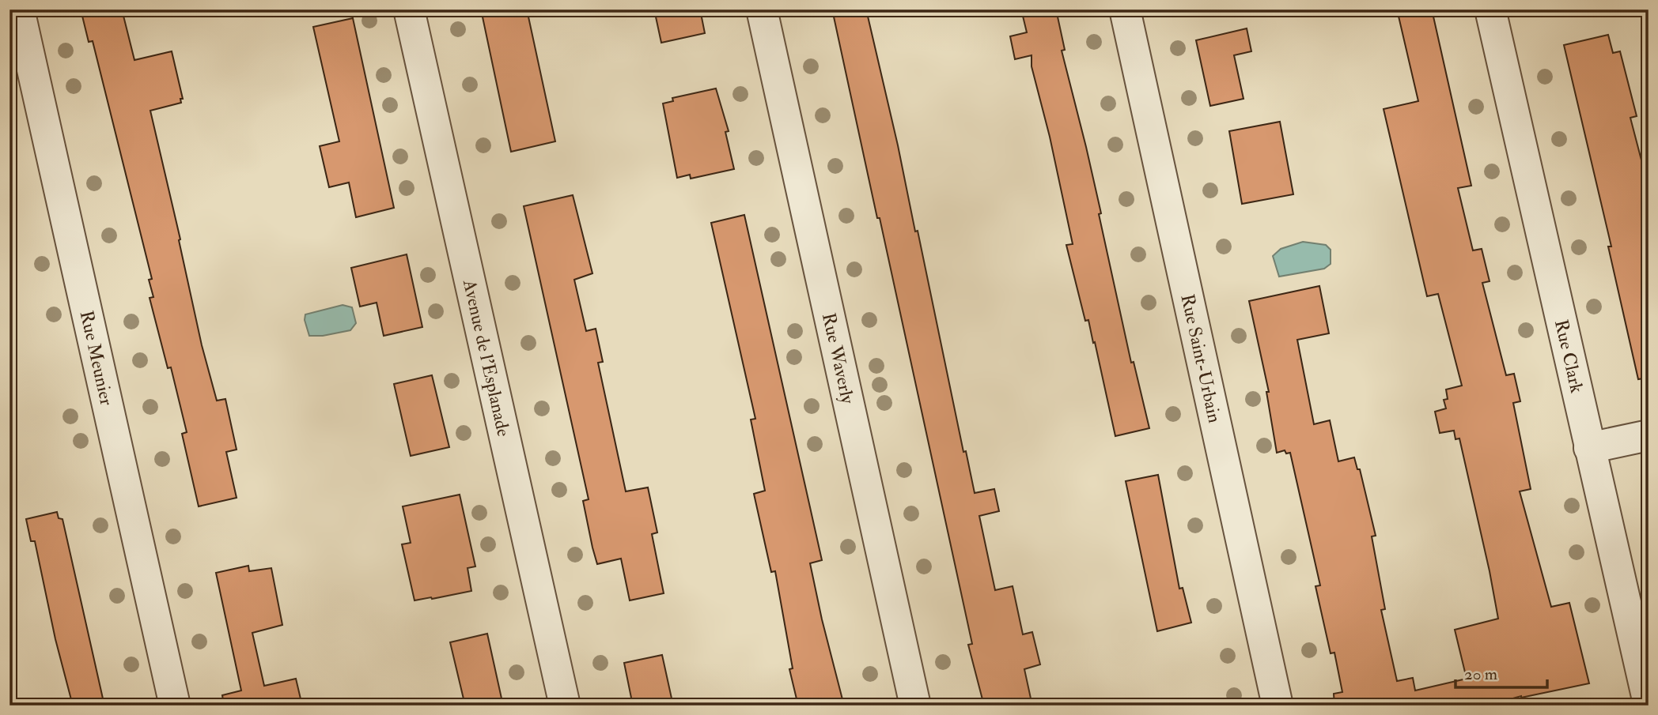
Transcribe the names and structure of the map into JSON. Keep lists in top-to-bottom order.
{
  "streets": {
    "street": [
      "Rue Clark",
      "Rue Meunier",
      "Avenue de l'Esplanade",
      "Rue Waverly",
      "Rue Saint-Urbain"
    ]
  },
  "scale_bar": "20 m"
}
